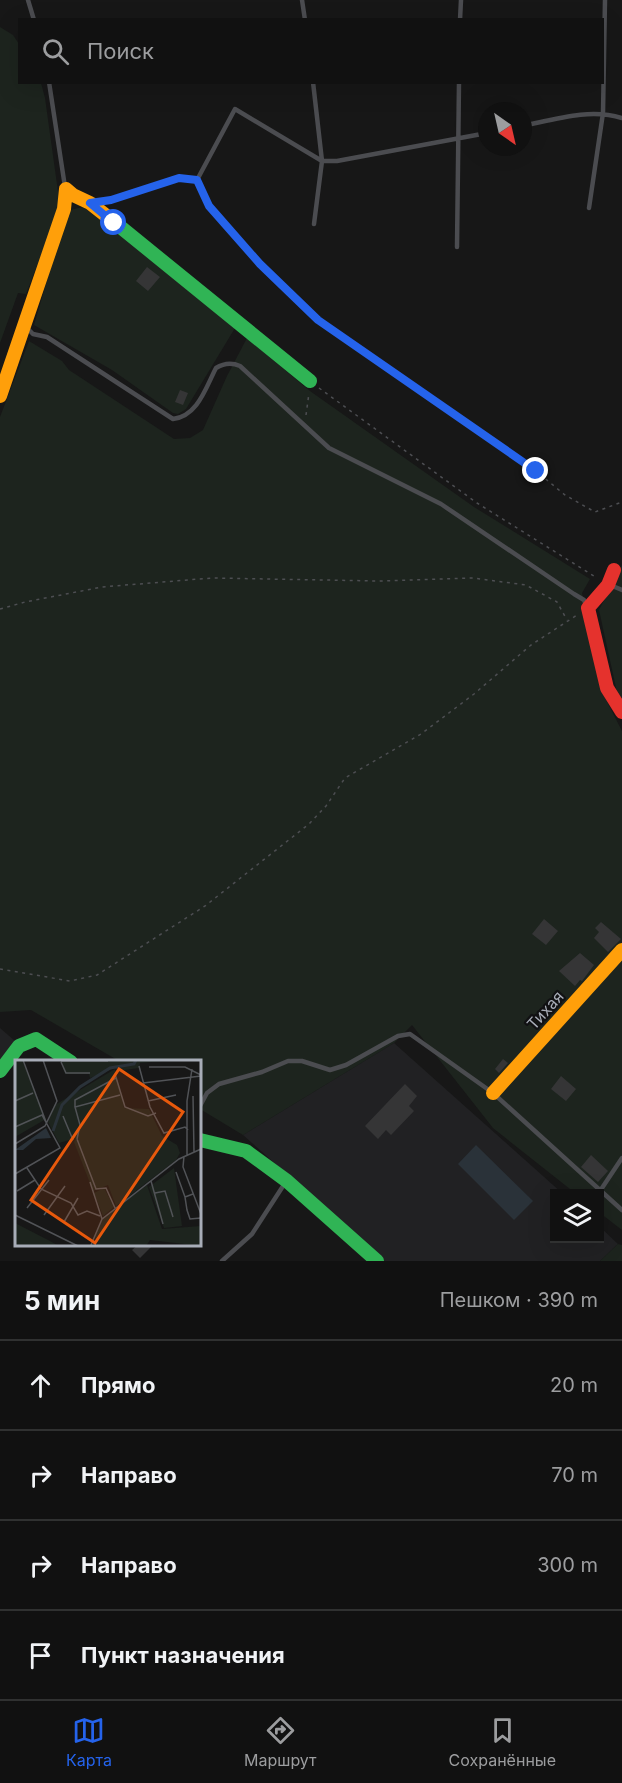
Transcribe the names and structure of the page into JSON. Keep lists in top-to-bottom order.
{
  "streets": {
    "street": ["Тихая"]
  },
  "north": "bottom right",
  "page": {
    "search": "Поиск",
    "heading": ["5 мин", "Пешком · 390 m"],
    "list": [
      ["Прямо", "20 m"],
      ["Направо", "70 m"],
      ["Направо", "300 m"],
      "Пункт назначения"
    ],
    "nav": ["Карта", "Маршрут", "Сохранённые"]
  }
}
